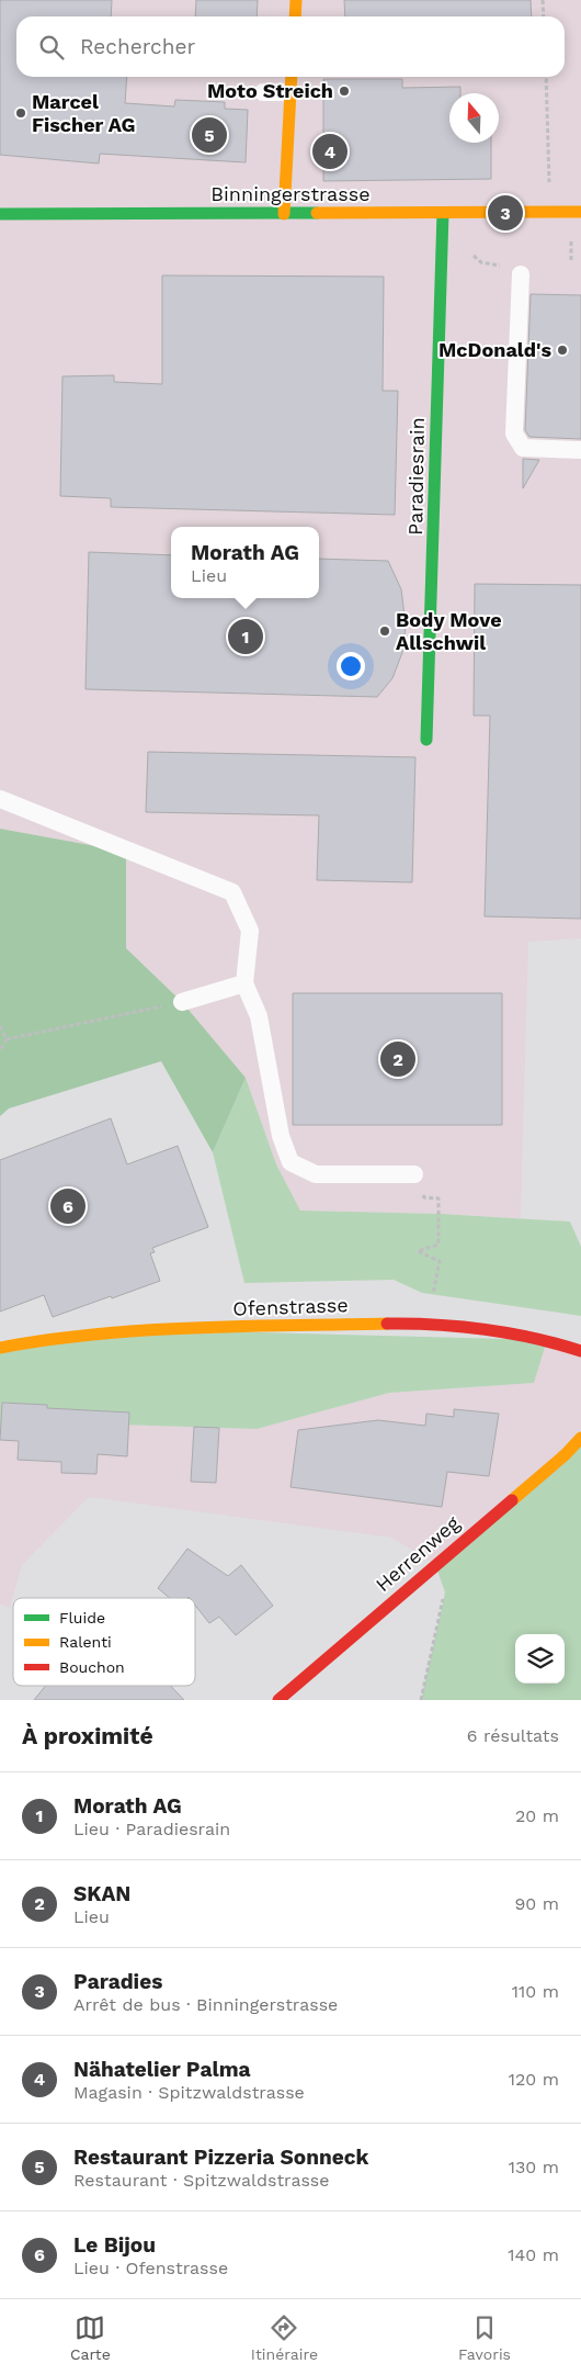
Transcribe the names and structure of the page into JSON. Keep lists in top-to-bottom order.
{
  "streets": {
    "street": [
      "Binningerstrasse",
      "Paradiesrain",
      "Ofenstrasse",
      "Herrenweg"
    ]
  },
  "crossings": [
    ["Binningerstrasse", "Paradiesrain"]
  ],
  "places": [
    "Moto Streich",
    "Marcel Fischer AG",
    "McDonald's",
    "Body Move Allschwil"
  ],
  "legend": ["Fluide", "Ralenti", "Bouchon"],
  "north": "top",
  "page": {
    "search": "Rechercher",
    "pins": [
      "5",
      "4",
      "3",
      "1",
      "2",
      "6"
    ],
    "popup": ["Morath AG", "Lieu"],
    "heading": ["À proximité", "6 résultats"],
    "list": [
      {
        "mark": "1",
        "name": "Morath AG",
        "note": "Lieu · Paradiesrain",
        "value": "20 m"
      },
      {
        "mark": "2",
        "name": "SKAN",
        "note": "Lieu",
        "value": "90 m"
      },
      {
        "mark": "3",
        "name": "Paradies",
        "note": "Arrêt de bus · Binningerstrasse",
        "value": "110 m"
      },
      {
        "mark": "4",
        "name": "Nähatelier Palma",
        "note": "Magasin · Spitzwaldstrasse",
        "value": "120 m"
      },
      {
        "mark": "5",
        "name": "Restaurant Pizzeria Sonneck",
        "note": "Restaurant · Spitzwaldstrasse",
        "value": "130 m"
      },
      {
        "mark": "6",
        "name": "Le Bijou",
        "note": "Lieu · Ofenstrasse",
        "value": "140 m"
      }
    ],
    "nav": ["Carte", "Itinéraire", "Favoris"]
  }
}
